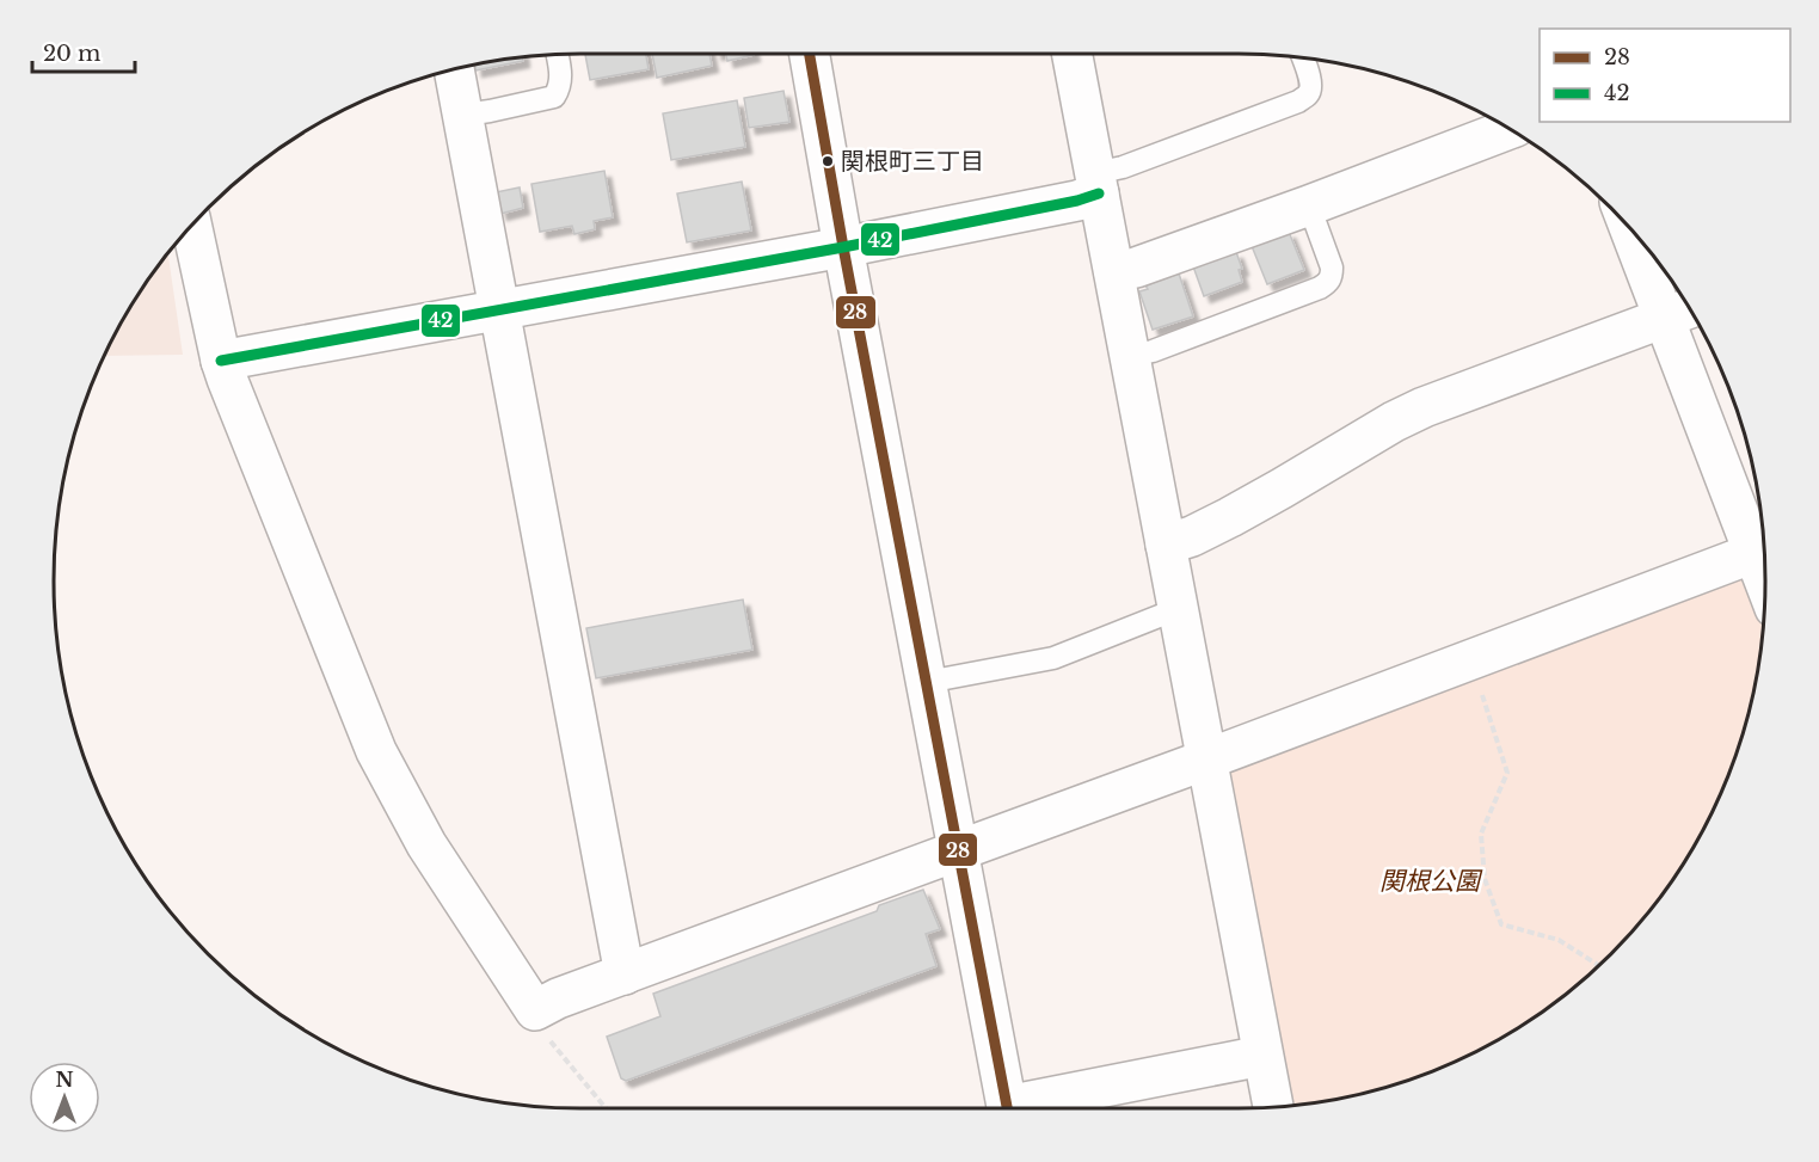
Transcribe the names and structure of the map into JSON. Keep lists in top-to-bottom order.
{
  "parks": ["関根公園"],
  "places": ["関根町三丁目"],
  "lines": ["transit line 28", "transit line 42"],
  "legend": ["28", "42"],
  "scale_bar": "20 m",
  "north": "top"
}
